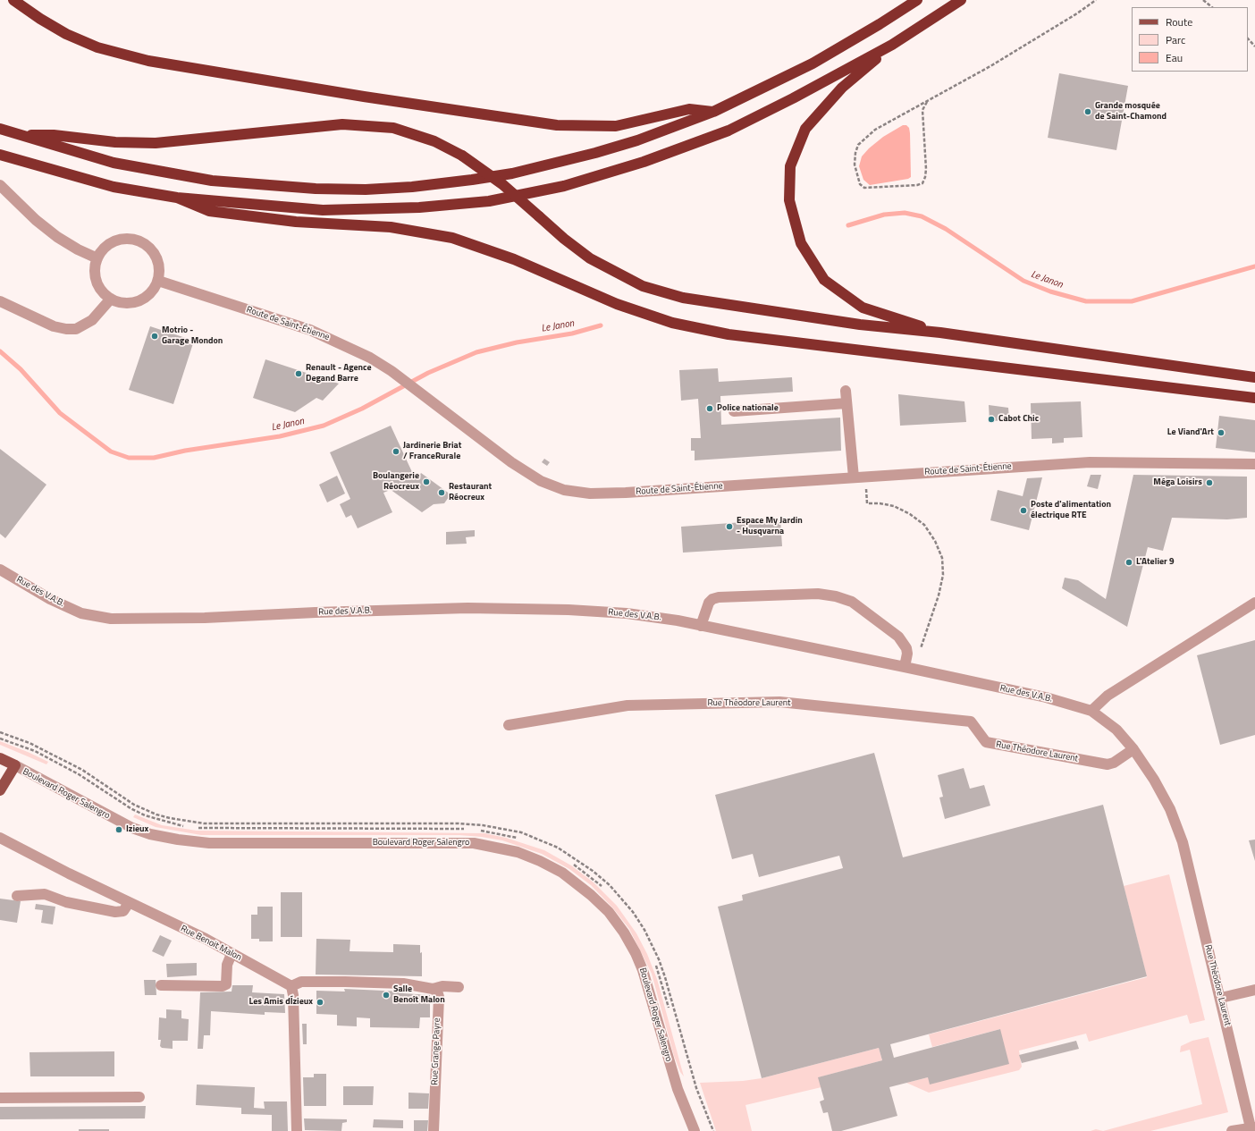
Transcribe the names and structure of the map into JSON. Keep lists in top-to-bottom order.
{
  "streets": {
    "street": [
      "Route de Saint-Étienne",
      "Rue des V.A.B.",
      "Rue Théodore Laurent",
      "Boulevard Roger Salengro",
      "Rue Benoit Malon",
      "Rue Grange Payre"
    ]
  },
  "crossings": [
    ["Rue des V.A.B.", "Rue Théodore Laurent"]
  ],
  "water": ["Le Janon"],
  "places": [
    "Grande mosquée de Saint-Chamond",
    "Motrio - Garage Mondon",
    "Renault - Agence Degand Barre",
    "Police nationale",
    "Cabot Chic",
    "Le Viand'Art",
    "Jardinerie Briat / FranceRurale",
    "Boulangerie Réocreux",
    "Méga Loisirs",
    "Restaurant Réocreux",
    "Poste d'alimentation électrique RTE",
    "Espace My Jardin - Husqvarna",
    "L'Atelier 9",
    "Izieux",
    "Salle Benoît Malon",
    "Les Amis dÍzieux"
  ],
  "legend": ["Route", "Parc", "Eau"]
}
